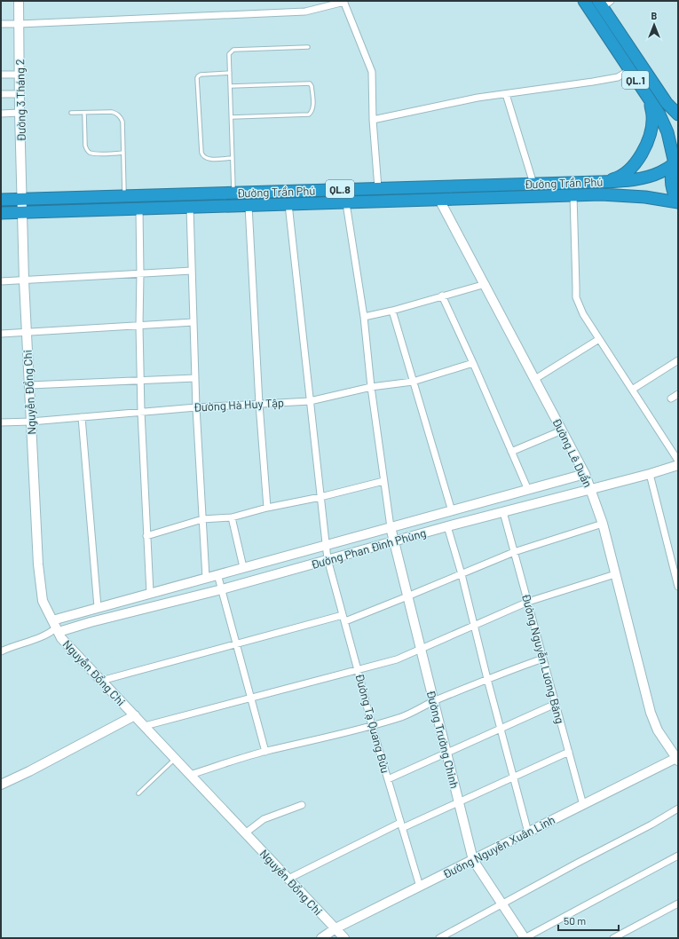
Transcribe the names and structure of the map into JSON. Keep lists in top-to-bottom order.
{
  "streets": {
    "highway": ["QL.1", "Đường Trần Phú", "QL.8"],
    "street": [
      "Đường 3 Tháng 2",
      "Nguyễn Đổng Chi",
      "Đường Hà Huy Tập",
      "Đường Lê Duẩn",
      "Đường Phan Đình Phùng",
      "Đường Nguyễn Lương Băng",
      "Đường Tạ Quang Bửu",
      "Đường Trường Chinh",
      "Đường Nguyễn Xuân Linh"
    ]
  },
  "crossings": [
    ["QL.1", "Đường Trần Phú"],
    ["Đường 3 Tháng 2", "Đường Trần Phú"],
    ["Đường 3 Tháng 2", "Nguyễn Đổng Chi"],
    ["Đường Trần Phú", "Nguyễn Đổng Chi"],
    ["Đường Trần Phú", "Đường Lê Duẩn"],
    ["Đường Trần Phú", "Đường Tạ Quang Bửu"],
    ["Nguyễn Đổng Chi", "Đường Hà Huy Tập"],
    ["Nguyễn Đổng Chi", "Đường Phan Đình Phùng"],
    ["Nguyễn Đổng Chi", "Đường Nguyễn Xuân Linh"],
    ["Đường Hà Huy Tập", "Đường Tạ Quang Bửu"],
    ["Đường Lê Duẩn", "Đường Phan Đình Phùng"],
    ["Đường Lê Duẩn", "Đường Nguyễn Xuân Linh"],
    ["Đường Phan Đình Phùng", "Đường Nguyễn Lương Băng"],
    ["Đường Phan Đình Phùng", "Đường Tạ Quang Bửu"],
    ["Đường Phan Đình Phùng", "Đường Trường Chinh"],
    ["Đường Nguyễn Lương Băng", "Đường Nguyễn Xuân Linh"],
    ["Đường Tạ Quang Bửu", "Đường Nguyễn Xuân Linh"],
    ["Đường Trường Chinh", "Đường Nguyễn Xuân Linh"]
  ],
  "scale_bar": "50 m",
  "north": "top"
}
